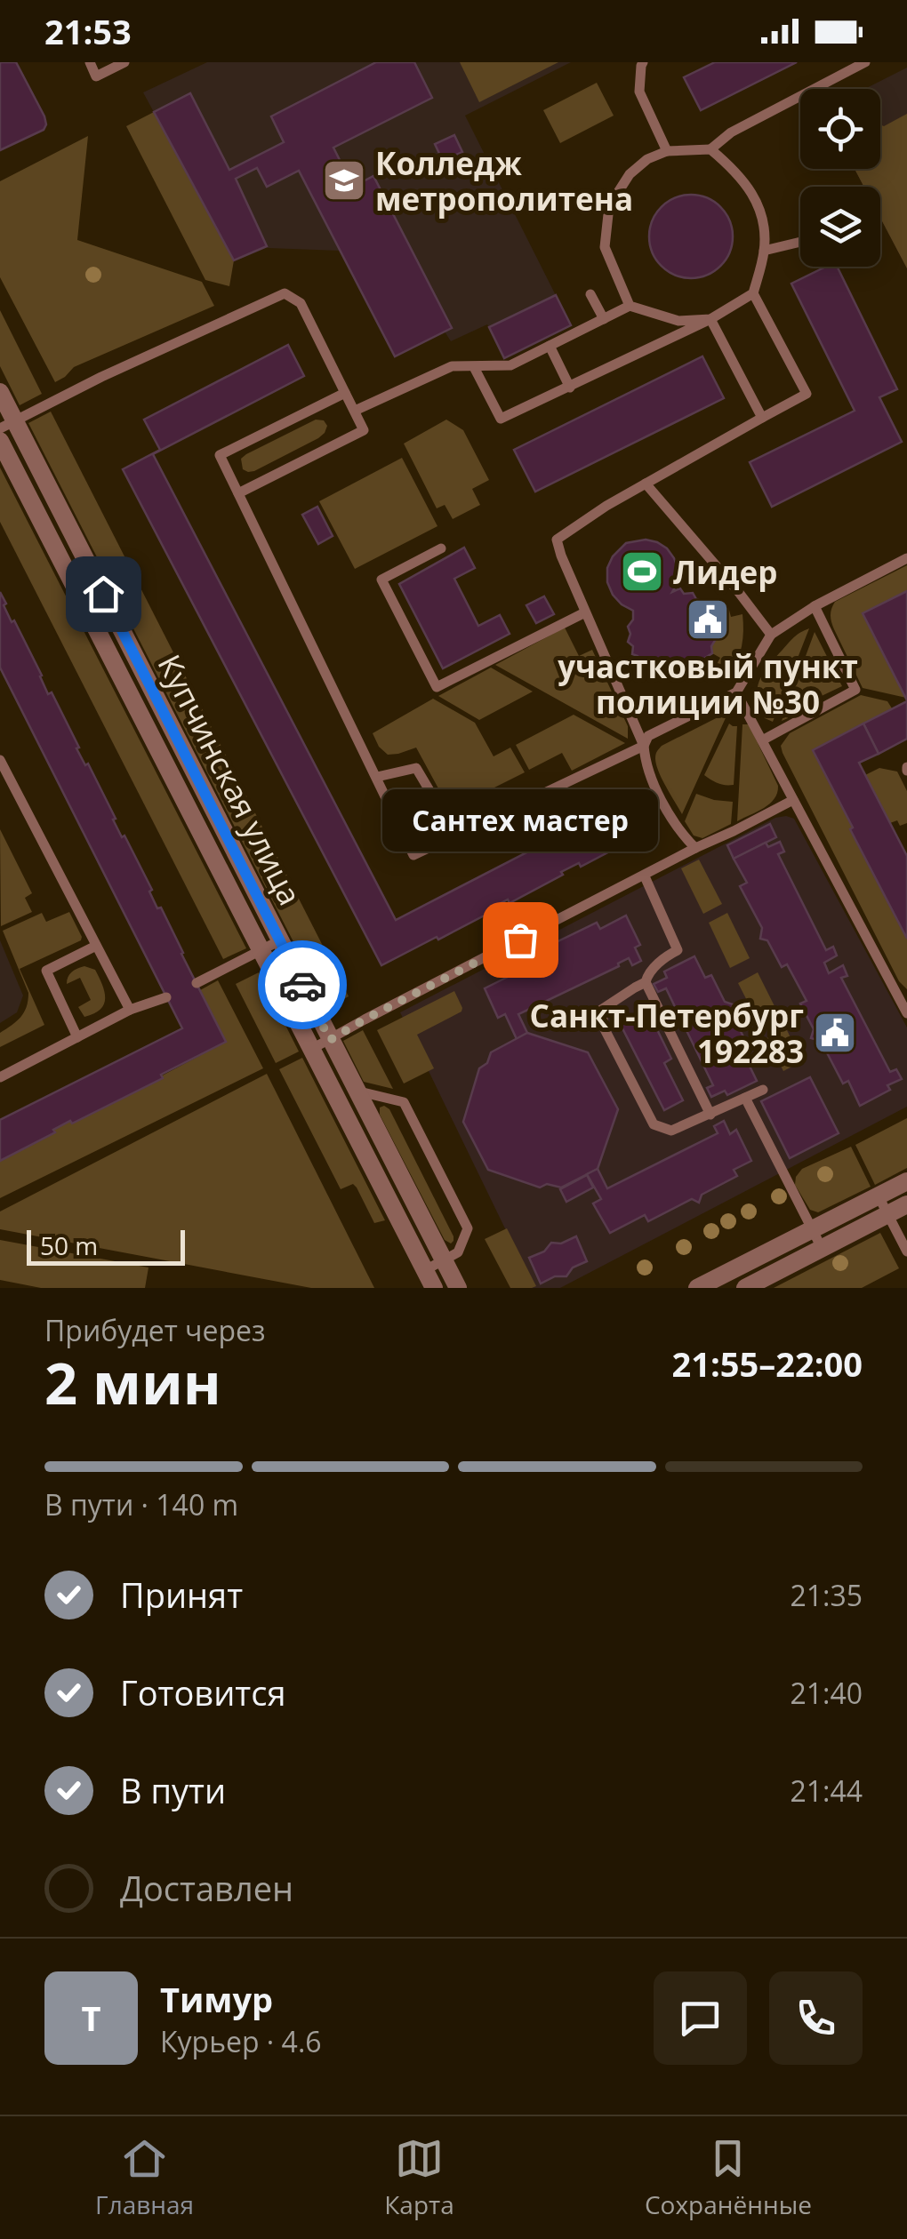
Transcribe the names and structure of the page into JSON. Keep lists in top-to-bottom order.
{
  "streets": {
    "street": ["Купчинская улица"]
  },
  "places": {
    "school or university": ["Колледж метрополитена"],
    "sports": ["Лидер"],
    "public building": ["участковый пункт полиции №30", "Санкт-Петербург 192283"],
    "other": ["Сантех мастер"]
  },
  "scale_bar": "50 m",
  "page": {
    "status": "21:53",
    "bubble": "Сантех мастер",
    "scale": "50 m",
    "heading": ["2 мин", "Прибудет через", "21:55–22:00"],
    "panel": ["Тимур", "Курьер · 4.6"],
    "bar": "В пути · 140 m",
    "list": [
      ["Принят", "21:35"],
      ["Готовится", "21:40"],
      ["В пути", "21:44"],
      "Доставлен"
    ],
    "round": "Т",
    "tabs": ["Главная", "Карта", "Сохранённые"]
  }
}
